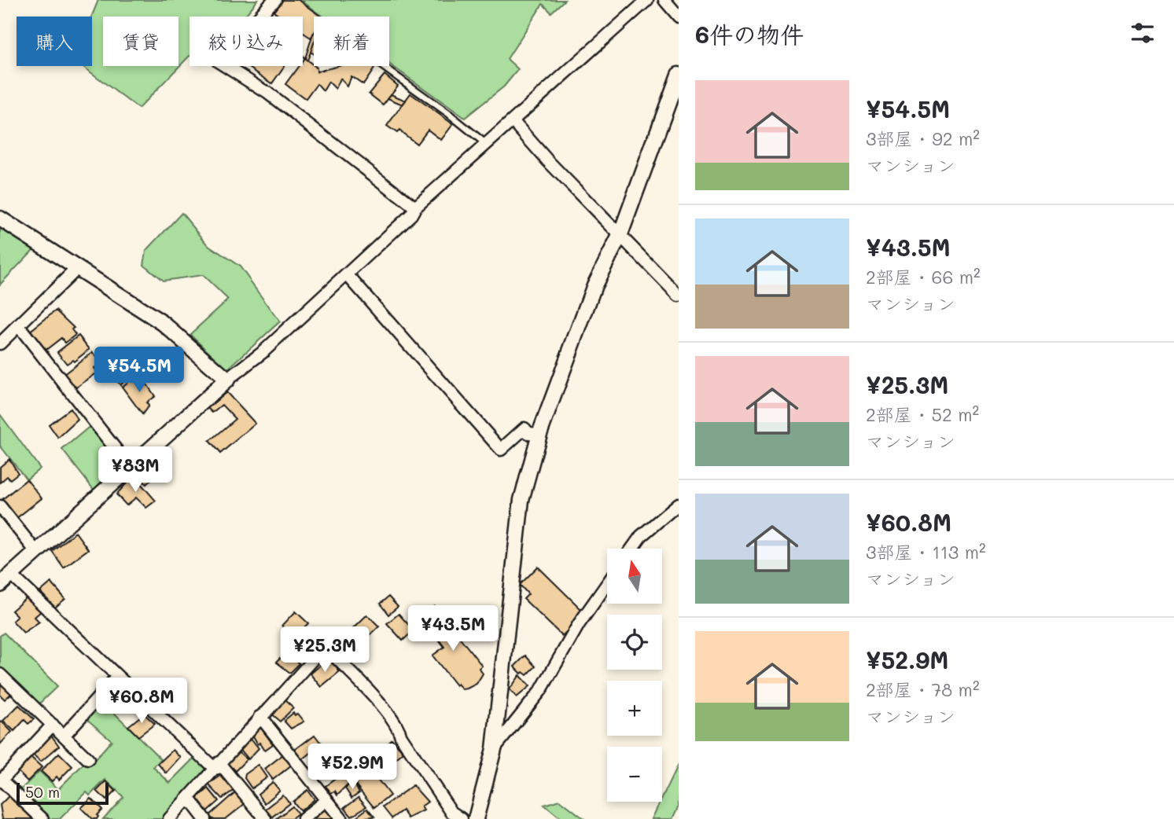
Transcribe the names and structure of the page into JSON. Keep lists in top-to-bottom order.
{
  "scale_bar": "50 m",
  "north": "top",
  "page": {
    "heading": "6件の物件",
    "chip": [
      "購入",
      "賃貸",
      "絞り込み",
      "新着"
    ],
    "list": [
      {
        "name": "¥54.5M",
        "note": "3部屋 · 92 m² · マンション"
      },
      {
        "name": "¥43.5M",
        "note": "2部屋 · 66 m² · マンション"
      },
      {
        "name": "¥25.3M",
        "note": "2部屋 · 52 m² · マンション"
      },
      {
        "name": "¥60.8M",
        "note": "3部屋 · 113 m² · マンション"
      },
      {
        "name": "¥52.9M",
        "note": "2部屋 · 78 m² · マンション"
      }
    ],
    "price": [
      "¥54.5M",
      "¥83M",
      "¥43.5M",
      "¥25.3M",
      "¥60.8M",
      "¥52.9M"
    ],
    "map_buttons": ["+", "−"],
    "scale": "50 m"
  }
}
